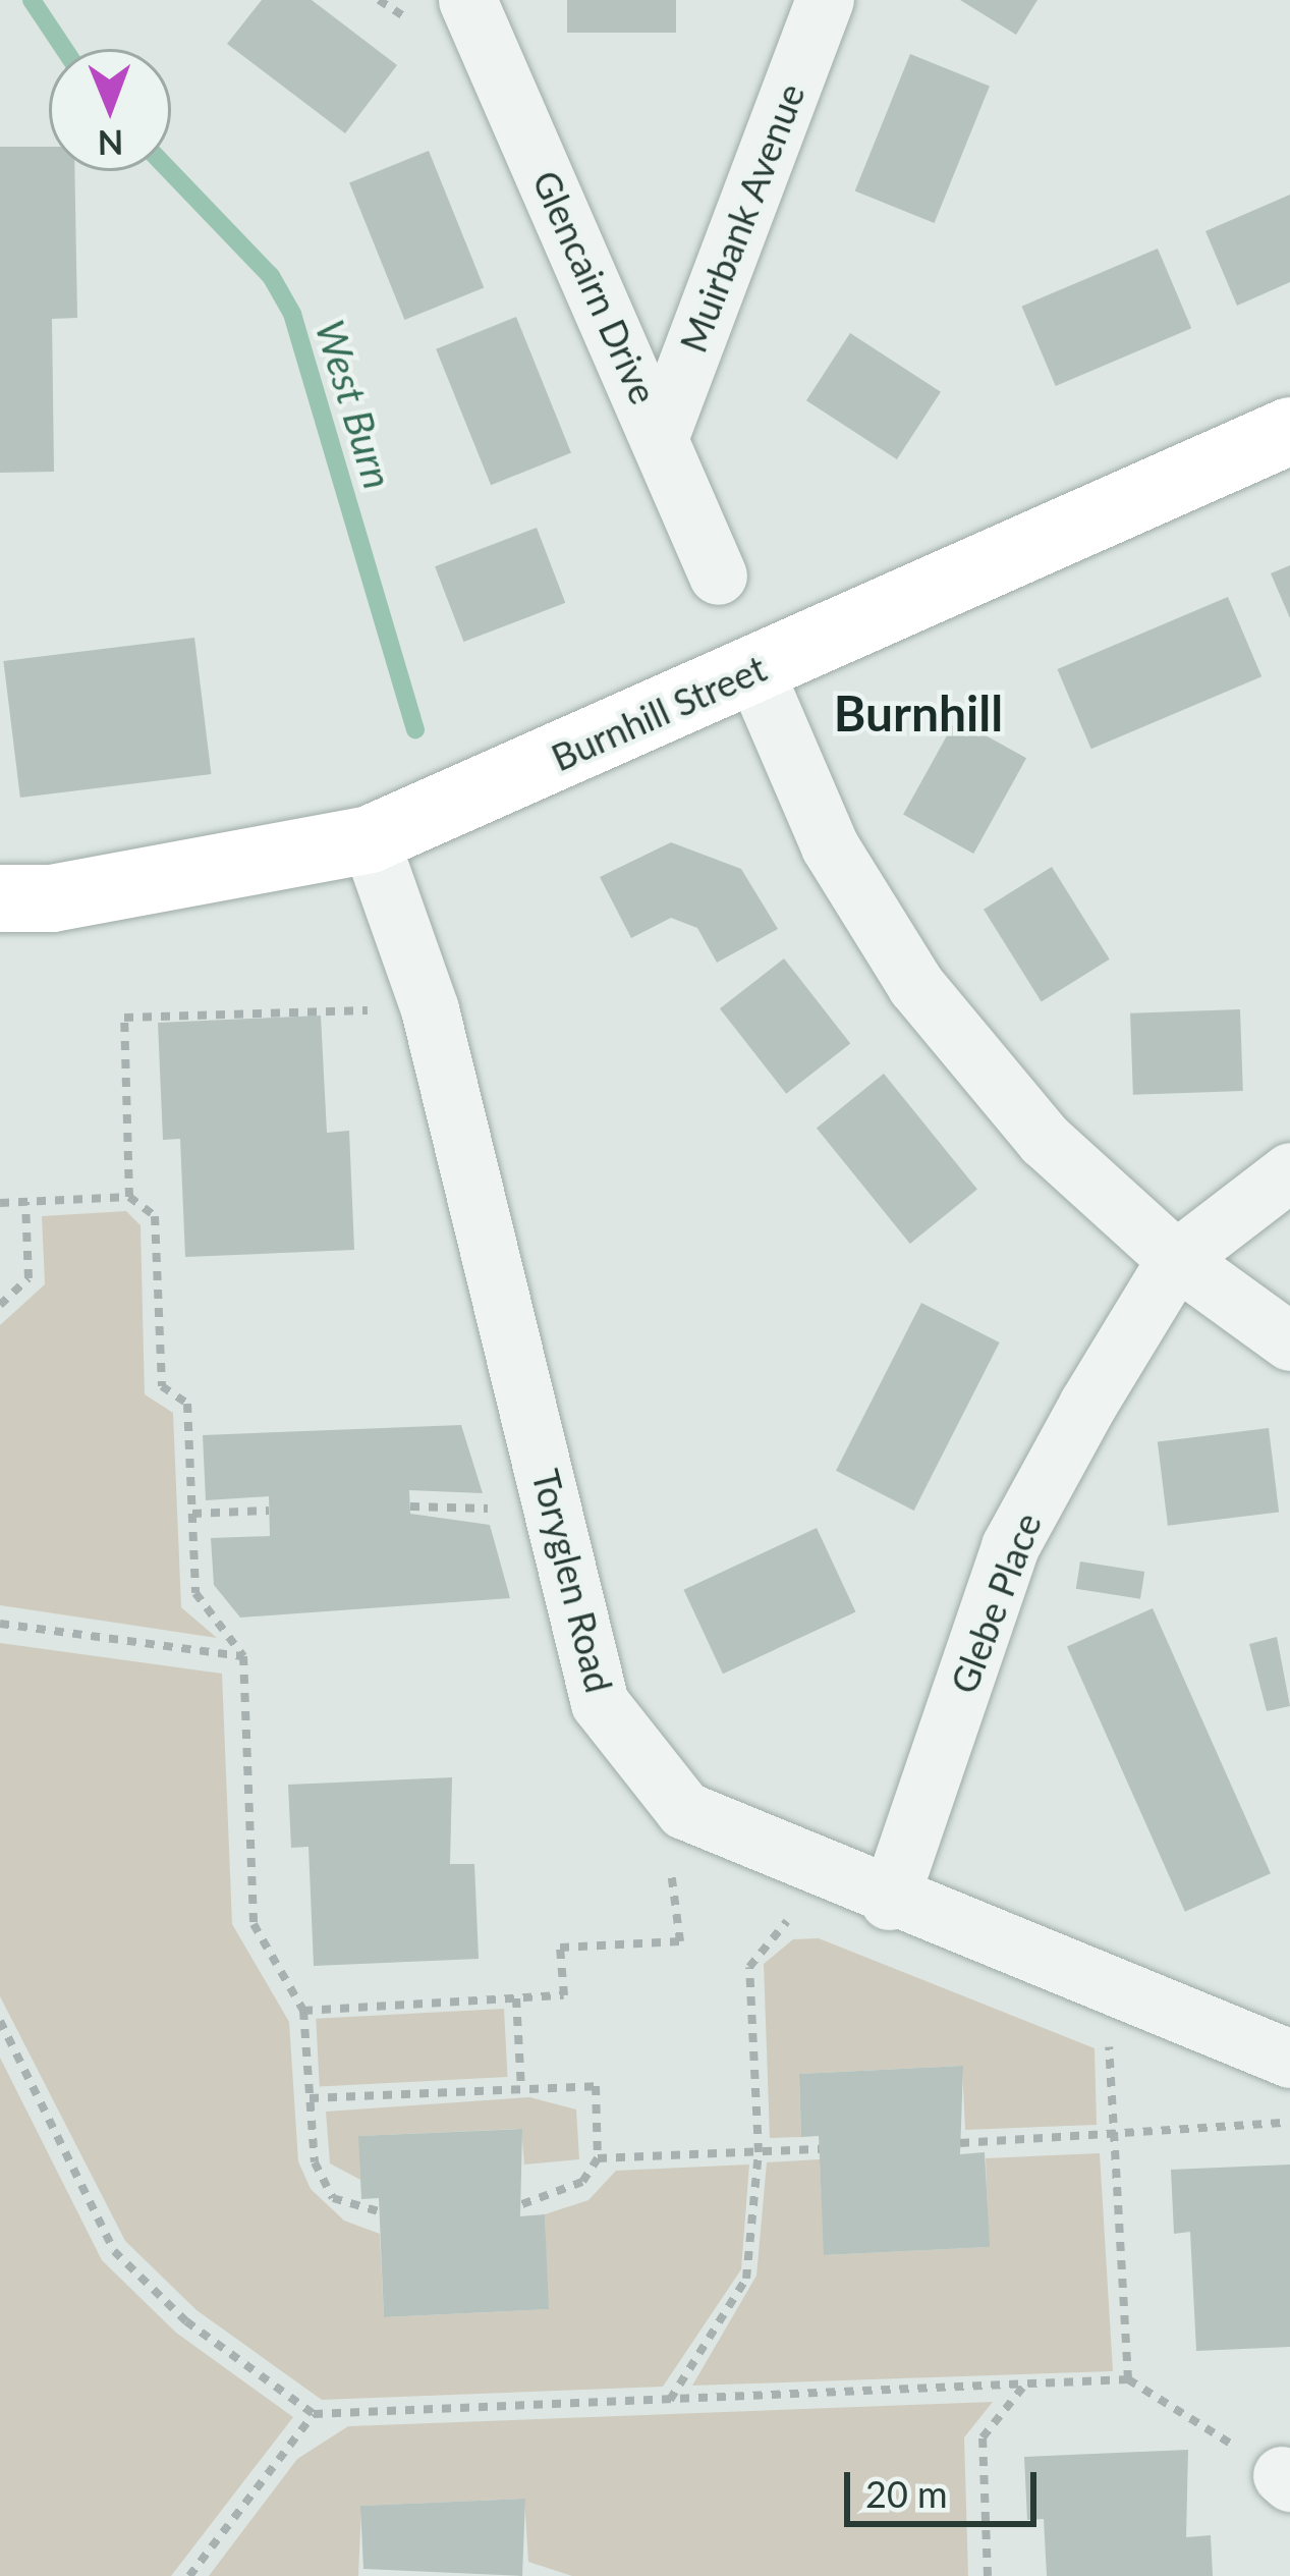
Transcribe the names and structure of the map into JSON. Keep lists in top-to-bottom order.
{
  "streets": {
    "main road": ["Burnhill Street"],
    "street": [
      "Muirbank Avenue",
      "Glencairn Drive",
      "Toryglen Road",
      "Glebe Place"
    ]
  },
  "crossings": [
    ["Muirbank Avenue", "Glencairn Drive"],
    ["Burnhill Street", "Toryglen Road"],
    ["Toryglen Road", "Glebe Place"]
  ],
  "districts": ["Burnhill"],
  "water": ["West Burn"],
  "scale_bar": "20 m",
  "north": "bottom"
}
